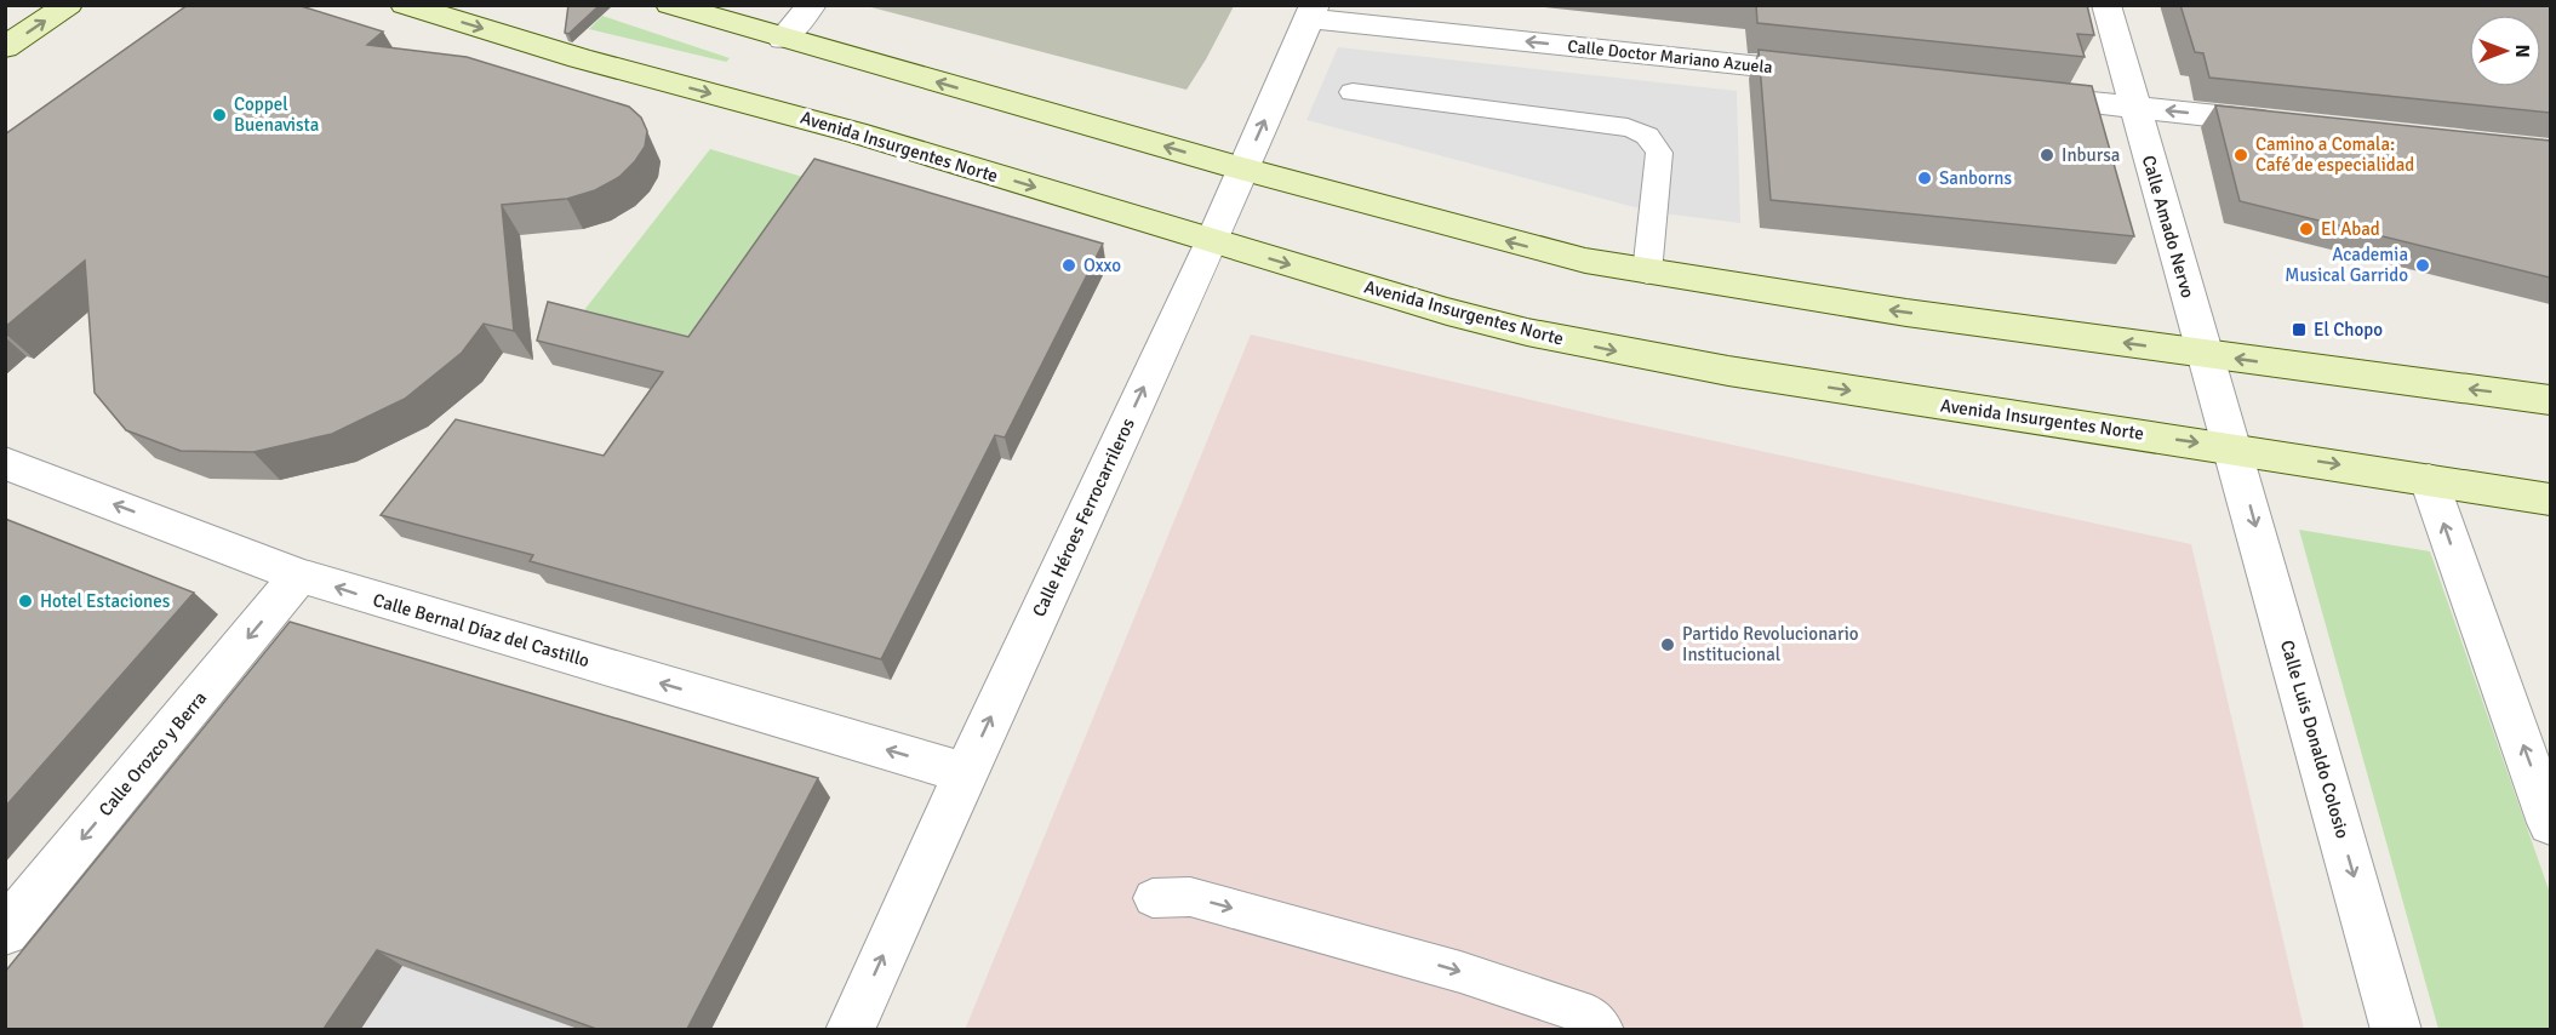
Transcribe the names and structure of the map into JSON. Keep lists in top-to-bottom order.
{
  "streets": {
    "main road": ["Avenida Insurgentes Norte"],
    "street": [
      "Calle Doctor Mariano Azuela",
      "Calle Amado Nervo",
      "Calle Héroes Ferrocarrileros",
      "Calle Bernal Díaz del Castillo",
      "Calle Luis Donaldo Colosio",
      "Calle Orozco y Berra"
    ]
  },
  "crossings": [
    ["Calle Doctor Mariano Azuela", "Calle Héroes Ferrocarrileros"],
    ["Avenida Insurgentes Norte", "Calle Amado Nervo"],
    ["Avenida Insurgentes Norte", "Calle Héroes Ferrocarrileros"],
    ["Avenida Insurgentes Norte", "Calle Luis Donaldo Colosio"],
    ["Calle Amado Nervo", "Calle Luis Donaldo Colosio"],
    ["Calle Héroes Ferrocarrileros", "Calle Bernal Díaz del Castillo"],
    ["Calle Bernal Díaz del Castillo", "Calle Orozco y Berra"]
  ],
  "one_way": [
    "Calle Doctor Mariano Azuela",
    "Calle Héroes Ferrocarrileros",
    "Calle Bernal Díaz del Castillo",
    "Calle Orozco y Berra"
  ],
  "places": {
    "other": [
      "Coppel Buenavista",
      "Inbursa",
      "Camino a Comala: Café de especialidad",
      "Sanborns",
      "El Abad",
      "Oxxo",
      "Academia Musical Garrido",
      "Hotel Estaciones",
      "Partido Revolucionario Institucional"
    ],
    "transit": ["El Chopo"]
  },
  "north": "right"
}
